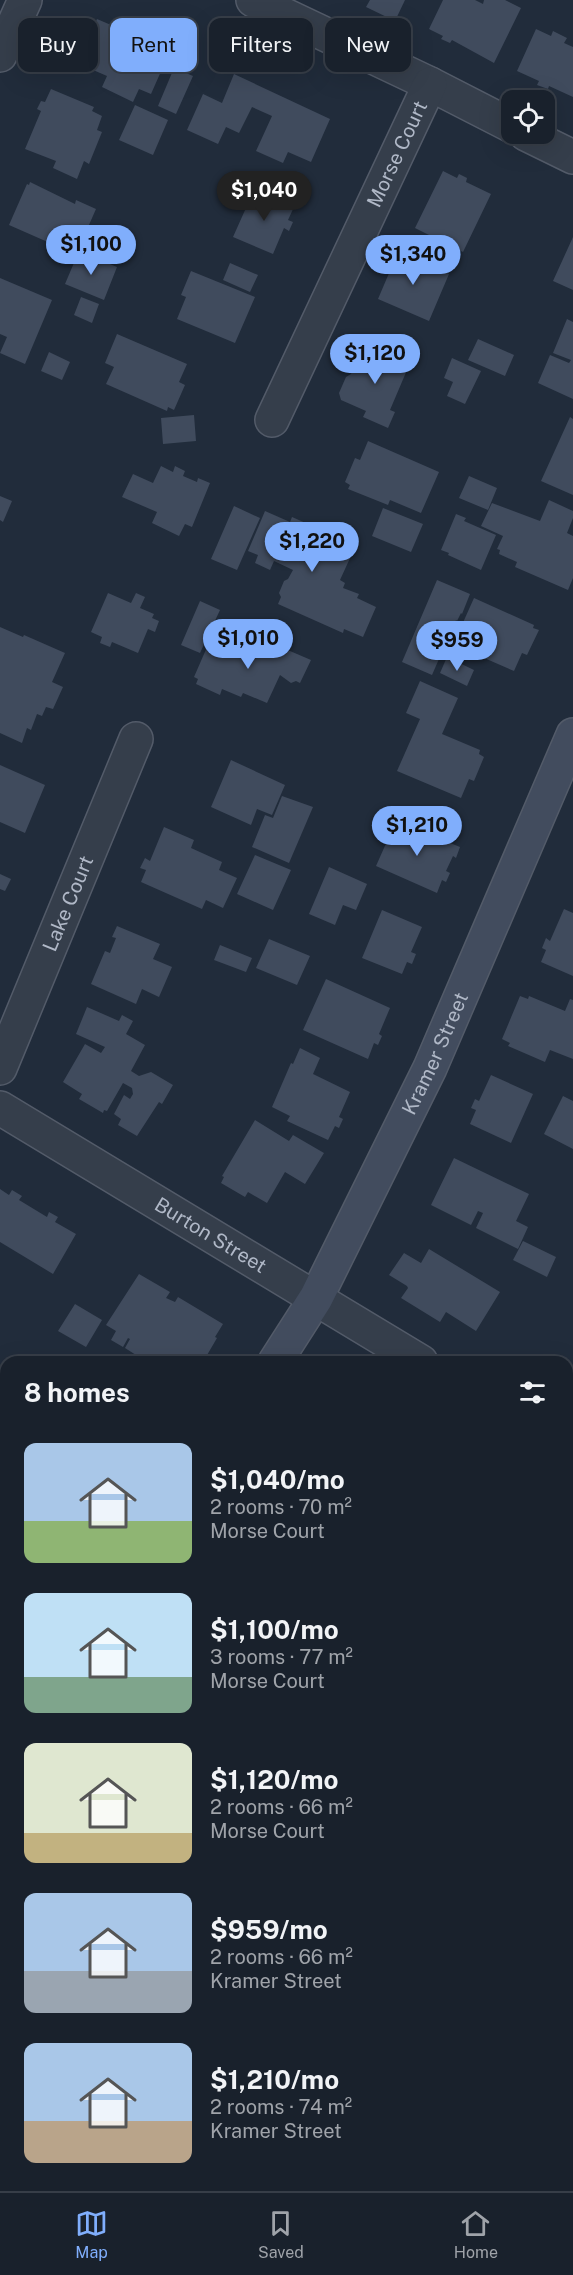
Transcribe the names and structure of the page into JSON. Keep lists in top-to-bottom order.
{
  "streets": {
    "street": [
      "Morse Court",
      "Lake Court",
      "Kramer Street",
      "Burton Street"
    ]
  },
  "crossings": [
    ["Kramer Street", "Burton Street"]
  ],
  "page": {
    "chip": [
      "Buy",
      "Rent",
      "Filters",
      "New"
    ],
    "price": [
      "$1,040",
      "$1,100",
      "$1,340",
      "$1,120",
      "$1,220",
      "$1,010",
      "$959",
      "$1,210"
    ],
    "heading": "8 homes",
    "list": [
      {
        "name": "$1,040/mo",
        "note": "2 rooms · 70 m² · Morse Court"
      },
      {
        "name": "$1,100/mo",
        "note": "3 rooms · 77 m² · Morse Court"
      },
      {
        "name": "$1,120/mo",
        "note": "2 rooms · 66 m² · Morse Court"
      },
      {
        "name": "$959/mo",
        "note": "2 rooms · 66 m² · Kramer Street"
      },
      {
        "name": "$1,210/mo",
        "note": "2 rooms · 74 m² · Kramer Street"
      }
    ],
    "tabs": ["Map", "Saved", "Home"]
  }
}
